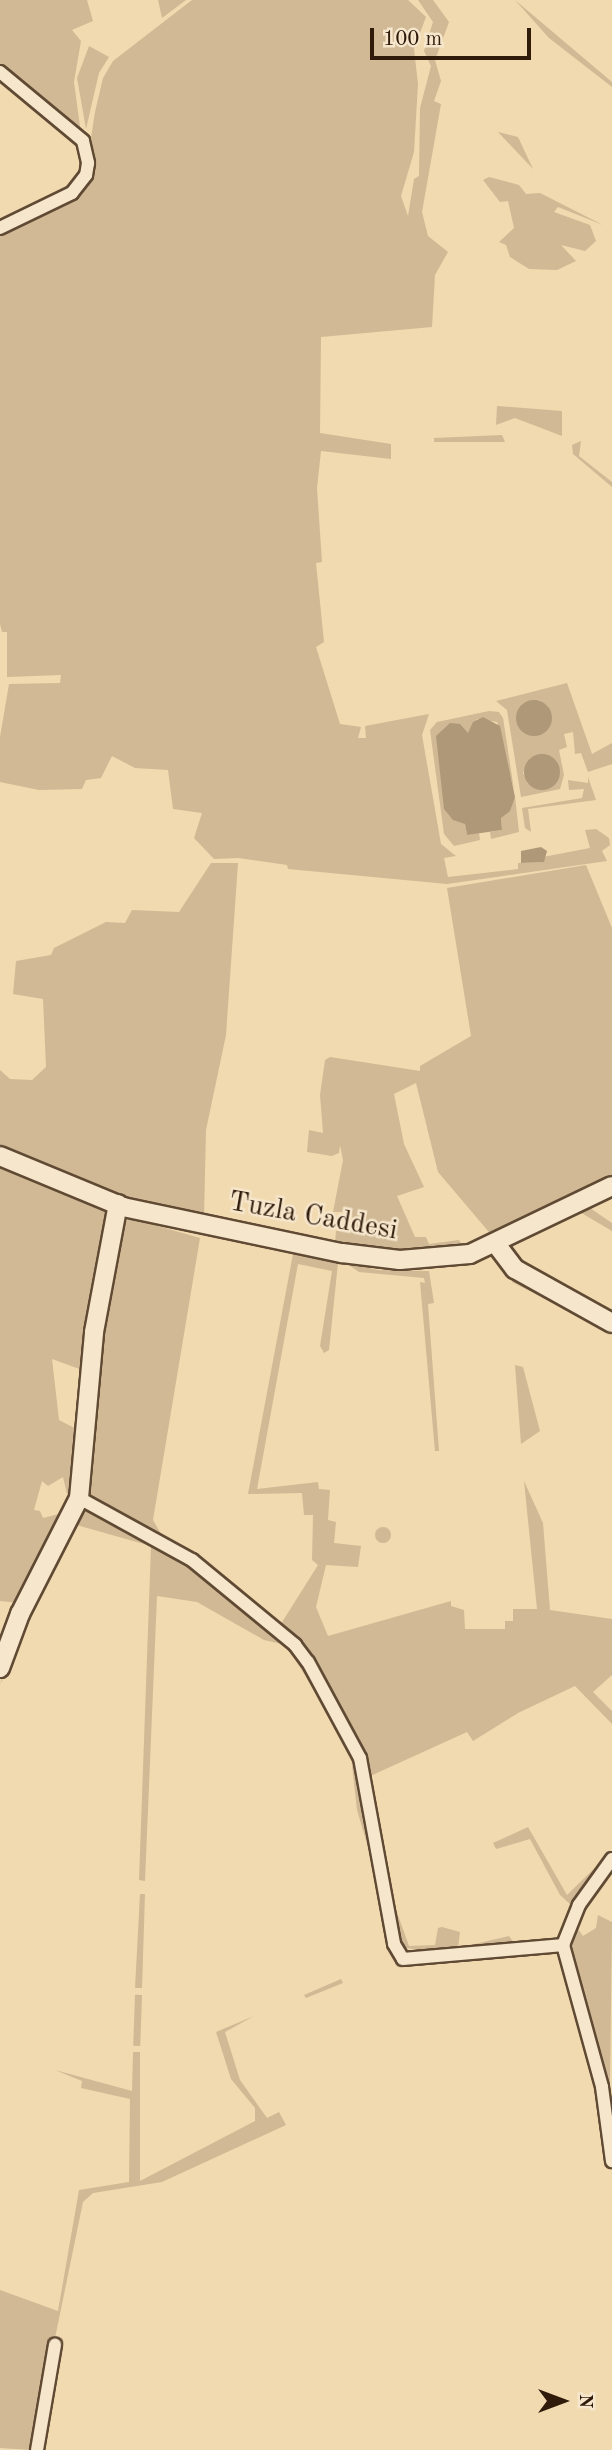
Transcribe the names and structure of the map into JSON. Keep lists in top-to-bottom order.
{
  "streets": {
    "main road": ["Tuzla Caddesi"]
  },
  "scale_bar": "100 m",
  "north": "right"
}
